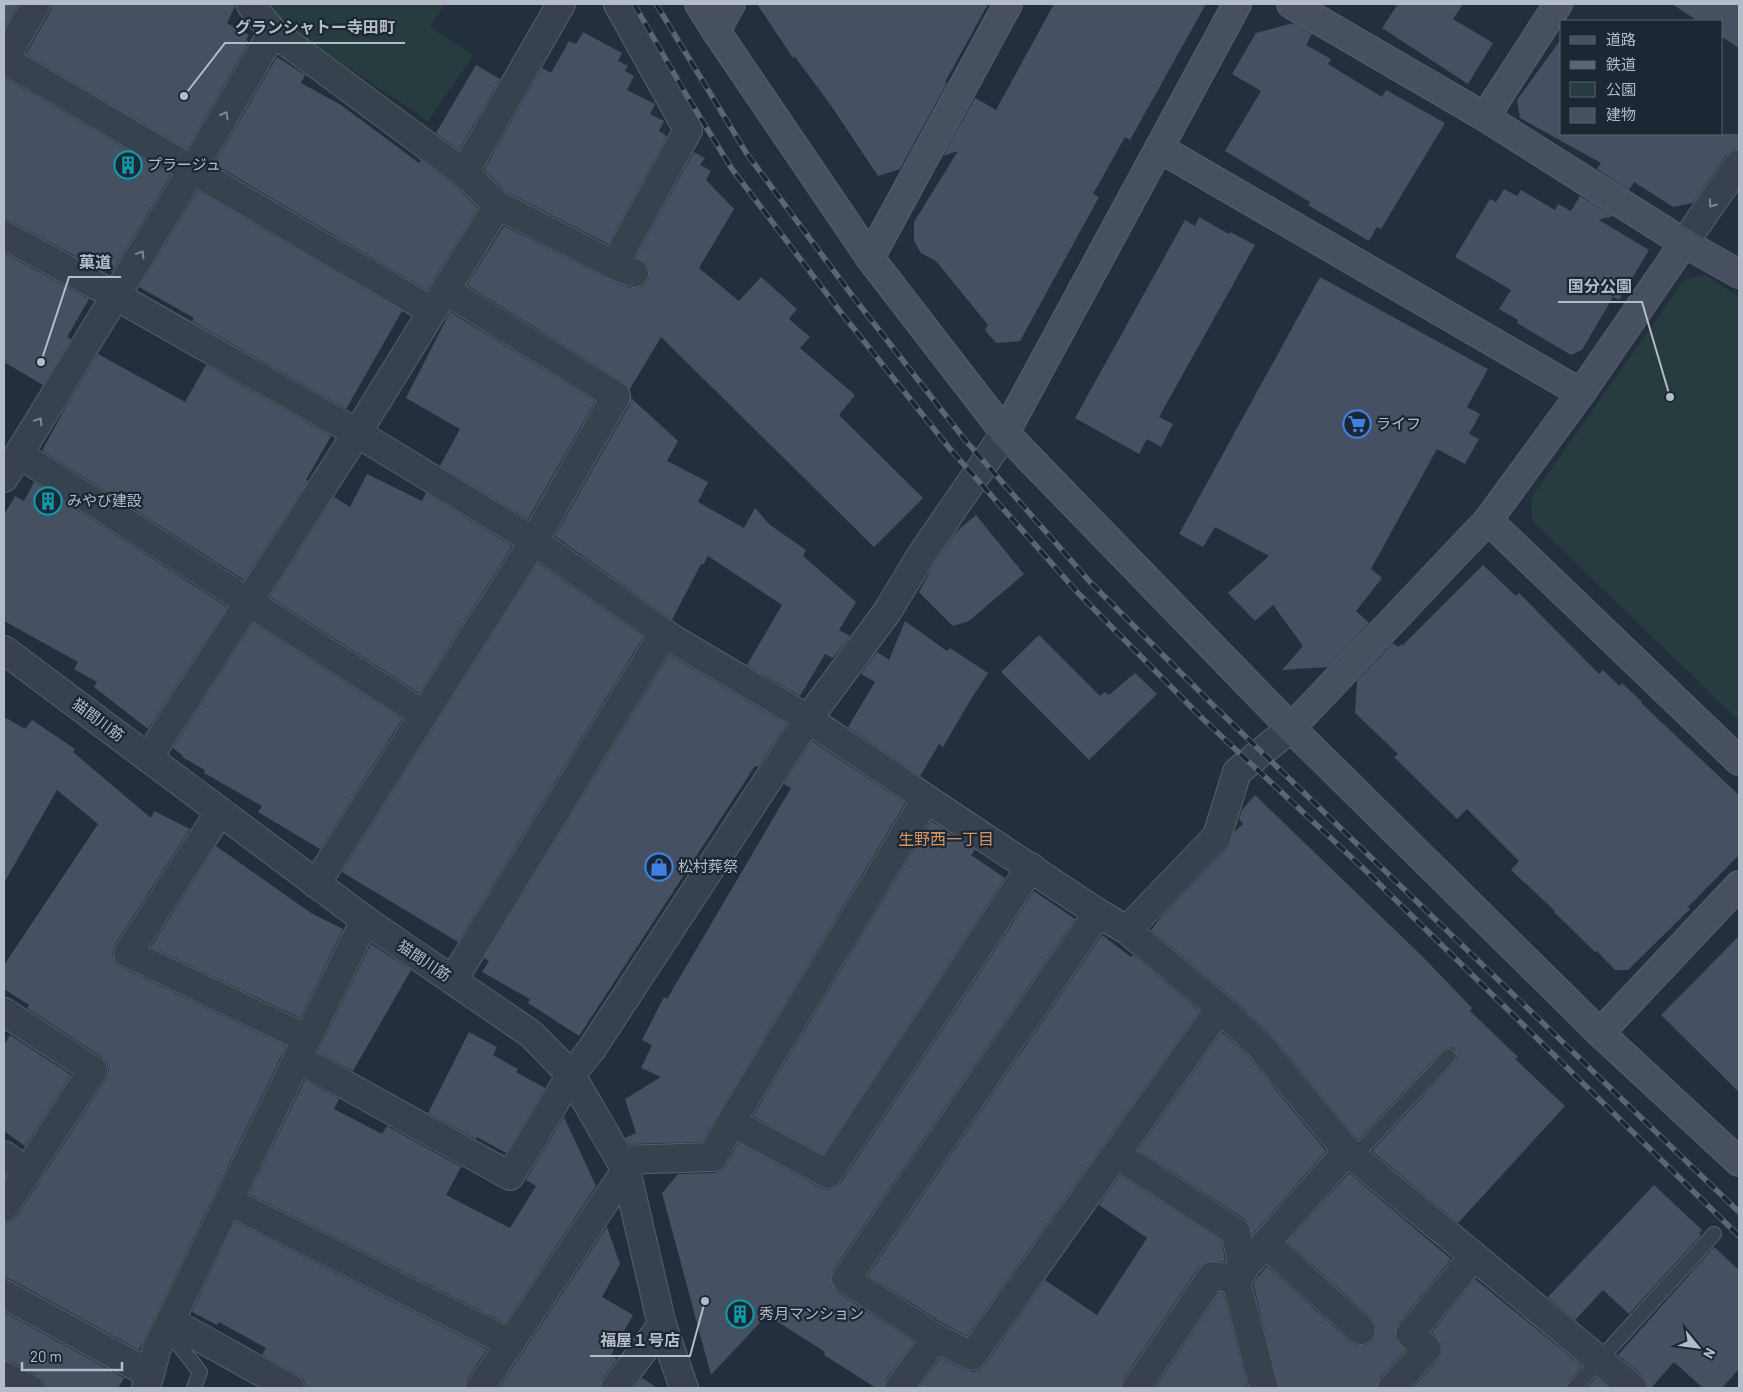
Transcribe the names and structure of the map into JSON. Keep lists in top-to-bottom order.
{
  "streets": {
    "street": ["猫間川筋"]
  },
  "districts": ["生野西一丁目"],
  "places": {
    "other": [
      "グランシャトー寺田町",
      "菓道",
      "国分公園",
      "福屋１号店"
    ],
    "building": ["プラージュ", "みやび建設", "秀月マンション"],
    "supermarket": ["ライフ"],
    "shop": ["松村葬祭"]
  },
  "legend": [
    "道路",
    "鉄道",
    "公園",
    "建物"
  ],
  "scale_bar": "20 m",
  "north": "bottom right"
}
